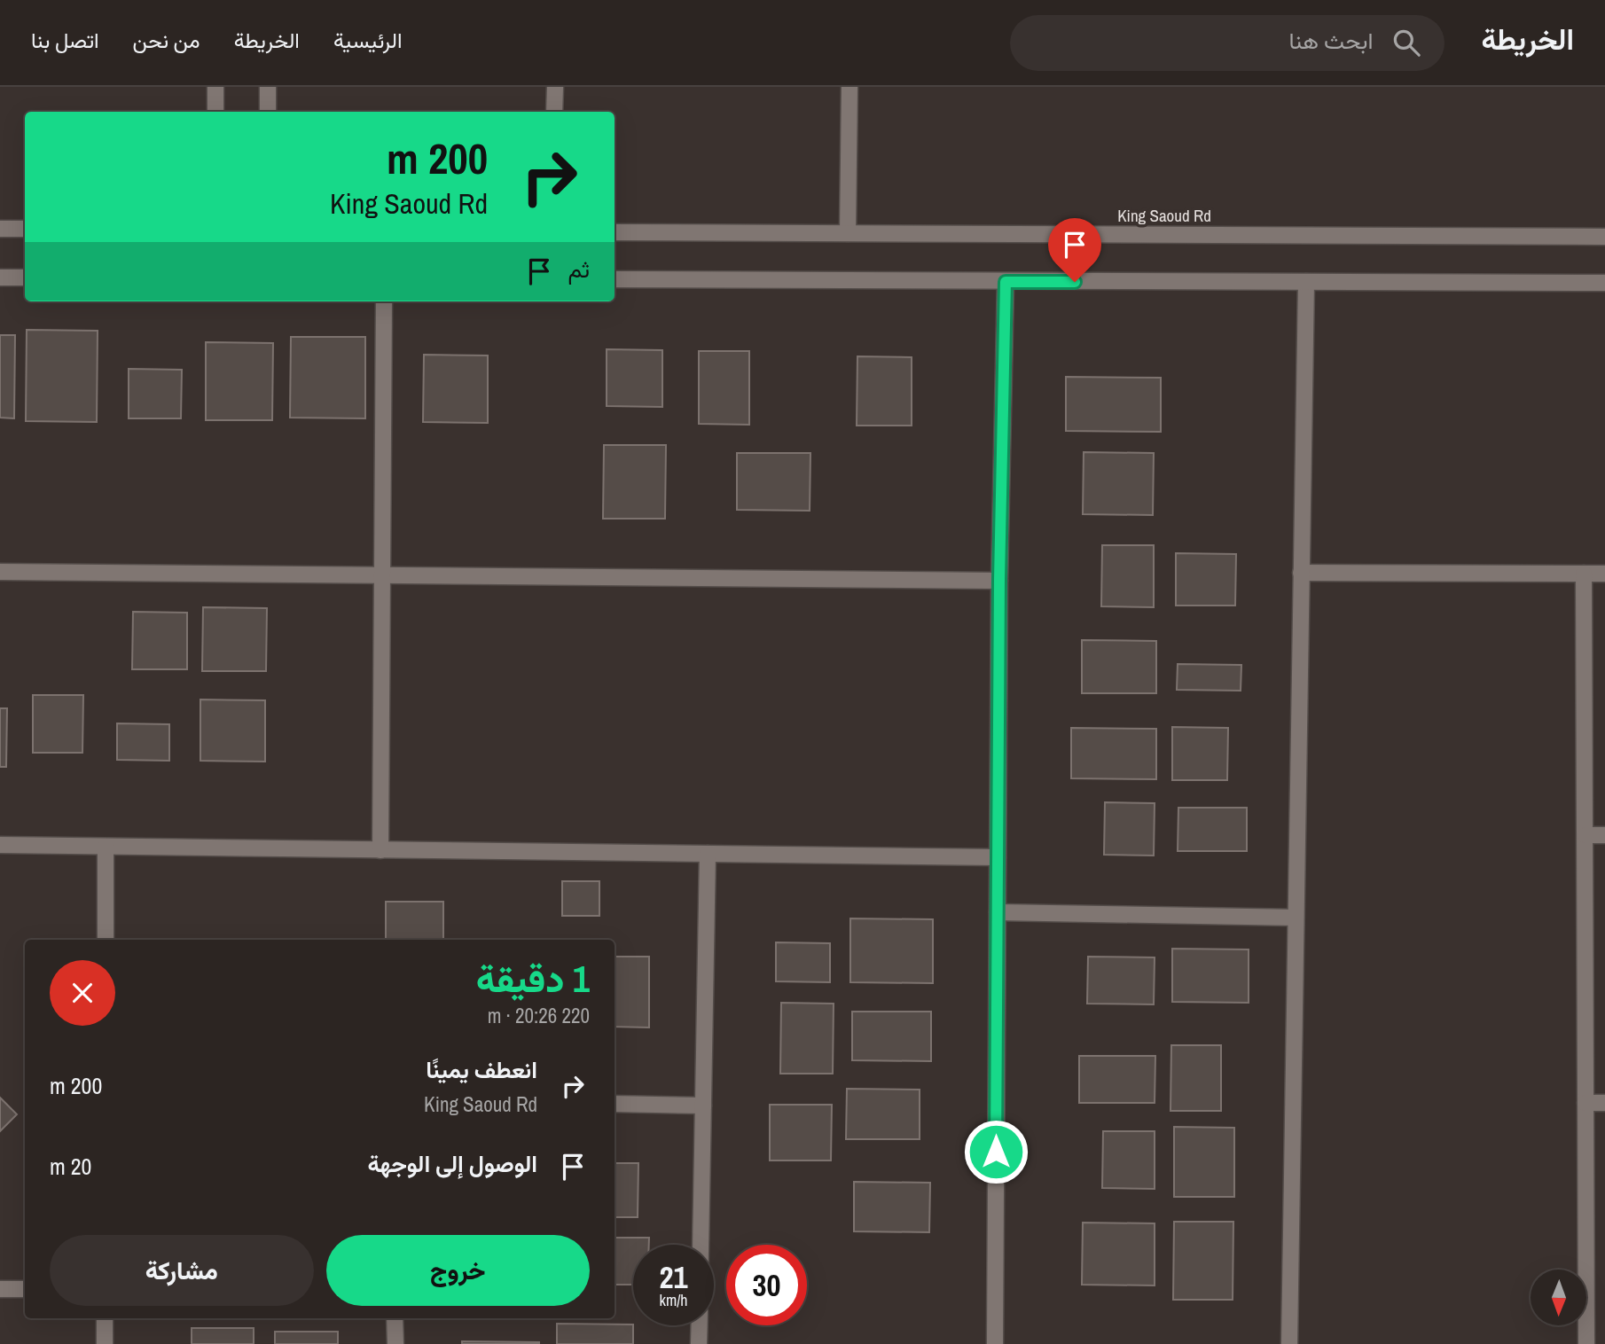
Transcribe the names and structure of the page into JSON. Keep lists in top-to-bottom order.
{
  "streets": {
    "street": ["King Saoud Rd"]
  },
  "north": "bottom",
  "page": {
    "header": "الخريطة",
    "search": "ابحث هنا",
    "nav": [
      "الرئيسية",
      "الخريطة",
      "من نحن",
      "اتصل بنا"
    ],
    "turn": ["200 m", "King Saoud Rd"],
    "then": "ثم",
    "heading": ["1 دقيقة", "220 m · 20:26"],
    "list": [
      {
        "name": "انعطف يمينًا",
        "note": "King Saoud Rd",
        "value": "200 m"
      },
      {
        "name": "الوصول إلى الوجهة",
        "value": "20 m"
      }
    ],
    "buttons": ["خروج", "مشاركة"],
    "speed": "21 km/h",
    "limit": "30"
  }
}
